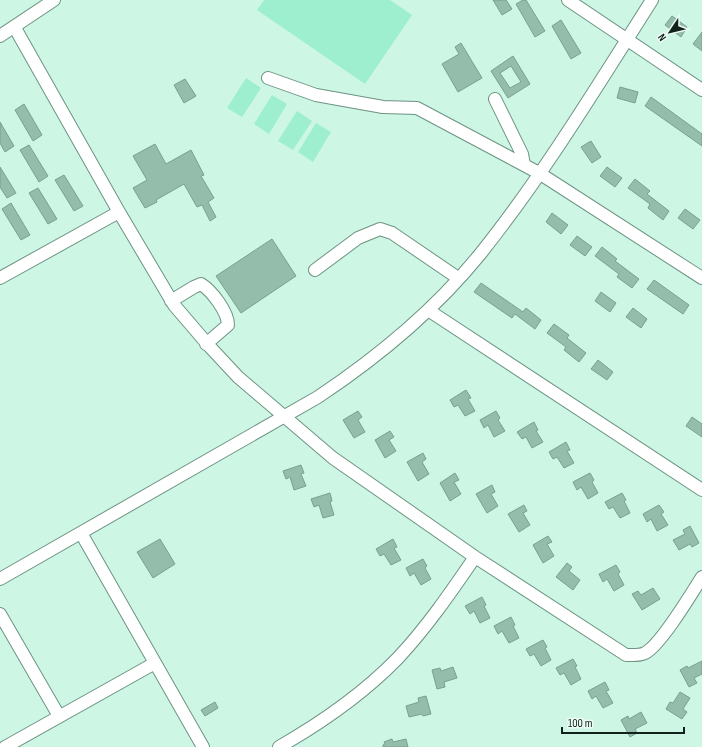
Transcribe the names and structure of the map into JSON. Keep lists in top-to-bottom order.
{
  "scale_bar": "100 m",
  "north": "bottom left"
}
